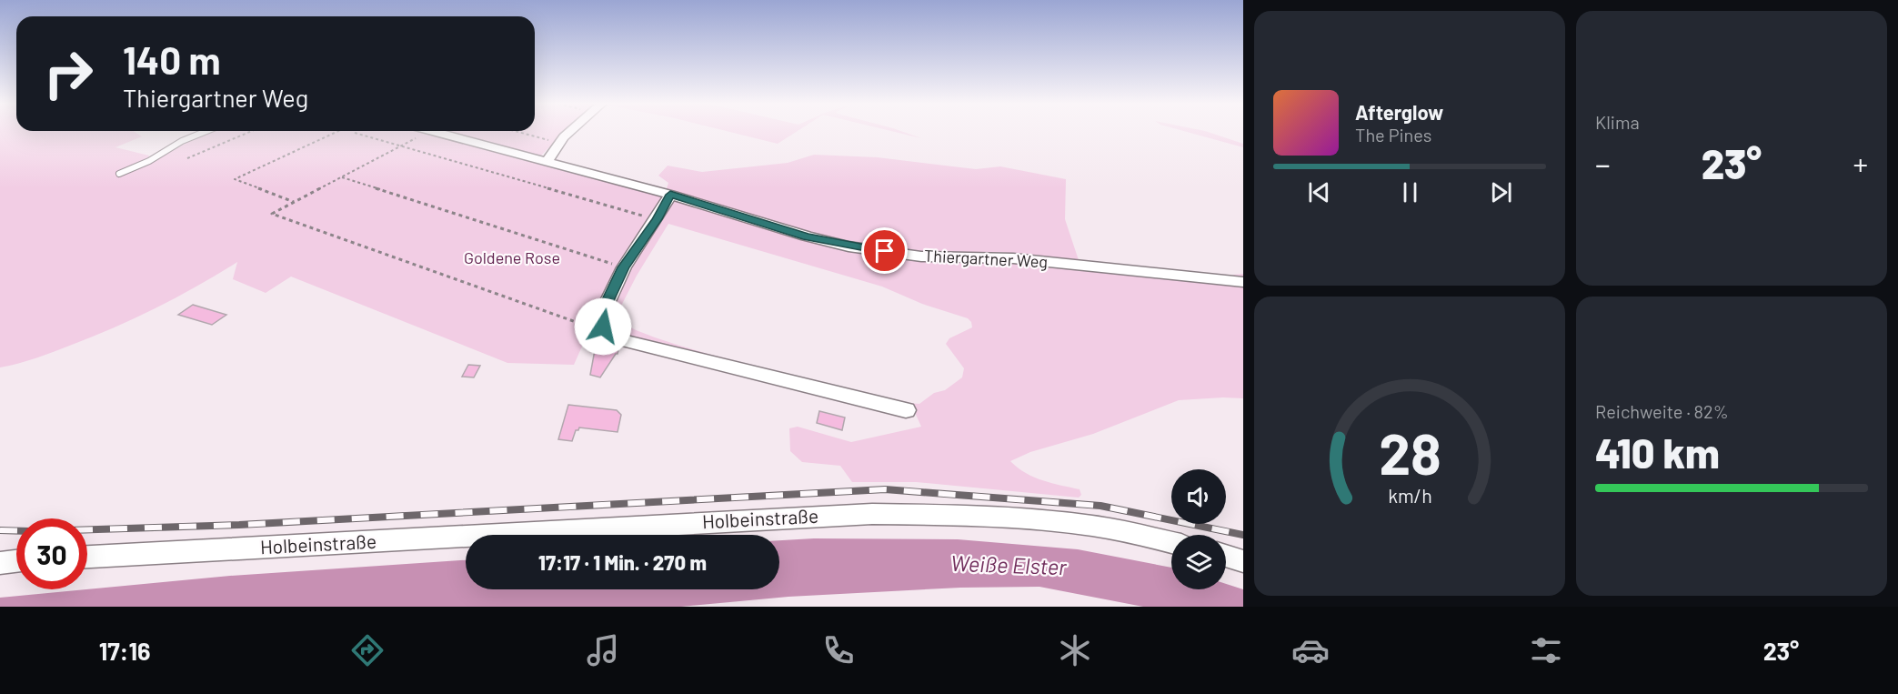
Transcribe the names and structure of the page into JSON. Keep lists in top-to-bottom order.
{
  "streets": {
    "street": ["Thiergartner Weg", "Holbeinstraße"]
  },
  "water": ["Weiße Elster"],
  "parks": ["Goldene Rose"],
  "page": {
    "tile": [
      "Klima",
      ["Reichweite · 82%", "410 km"]
    ],
    "turn": ["140 m", "Thiergartner Weg"],
    "song": ["Afterglow", "The Pines"],
    "heat": ["−", "23°", "+"],
    "limit": "30",
    "trip": "17:17 · 1 Min. · 270 m",
    "tabs": ["17:16", "23°"],
    "gauge": ["28", "km/h"]
  }
}
